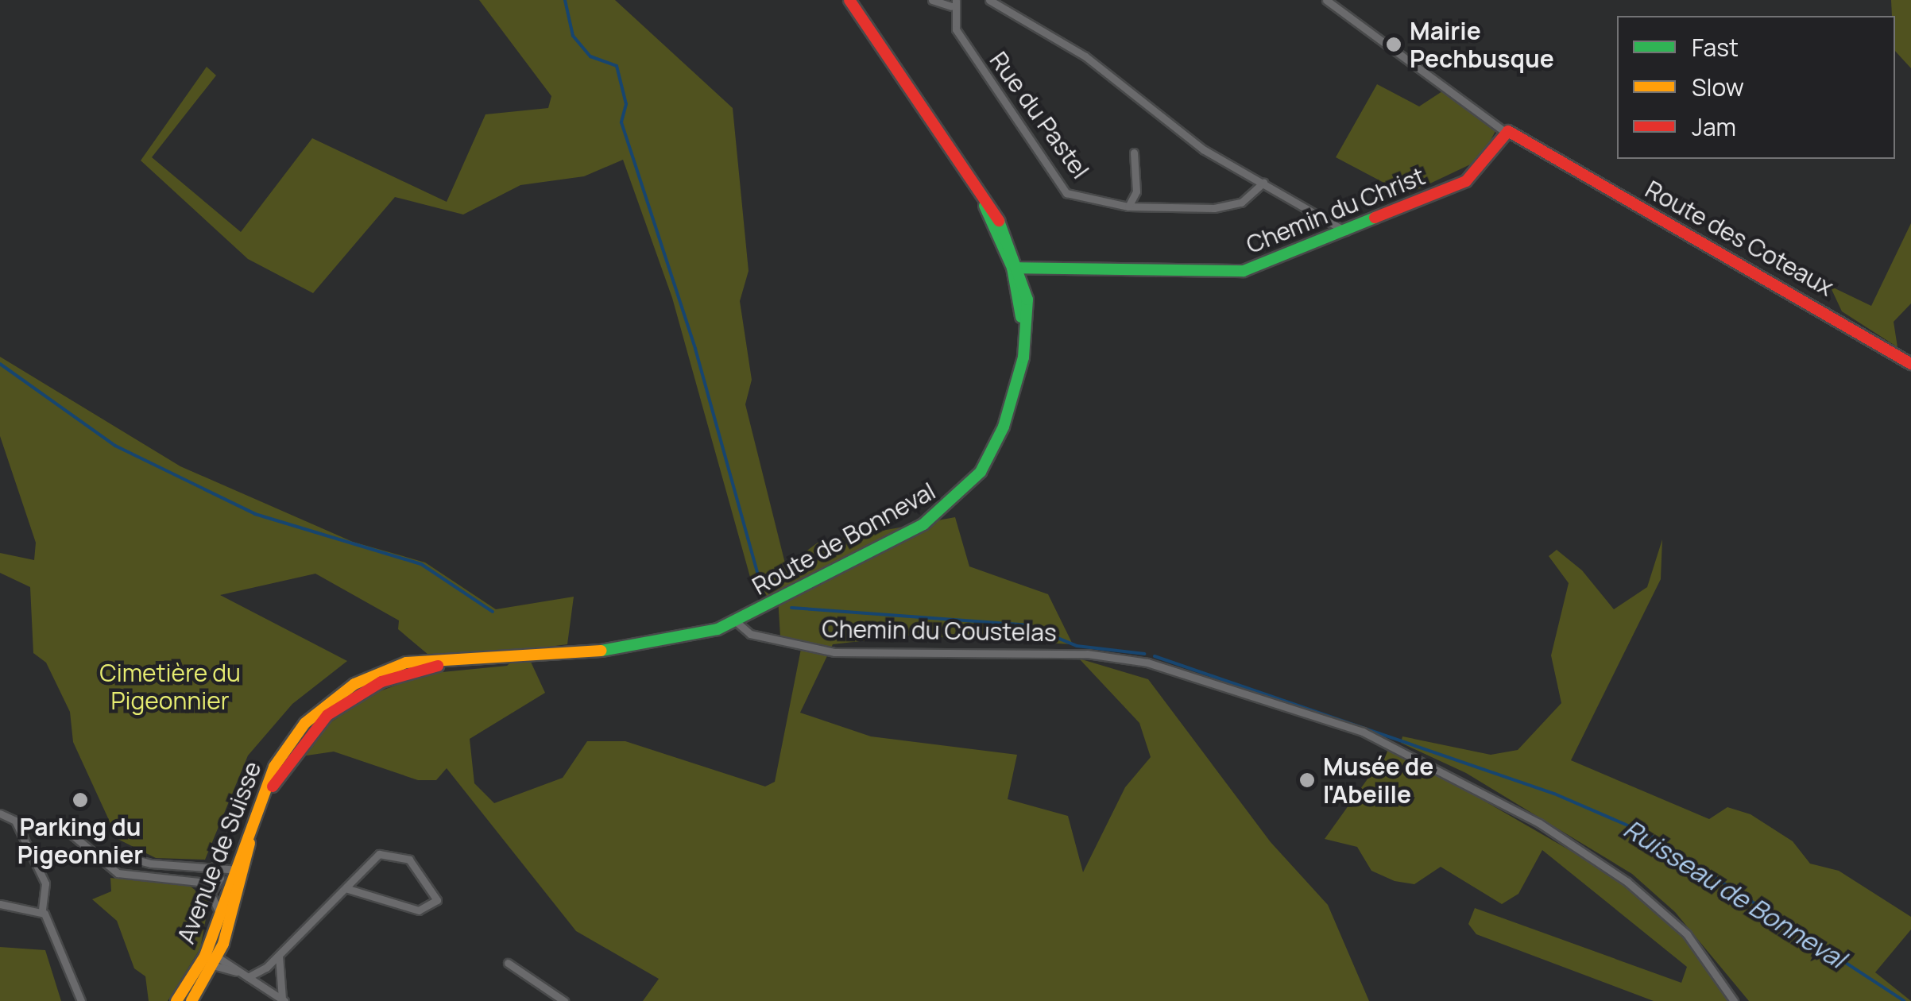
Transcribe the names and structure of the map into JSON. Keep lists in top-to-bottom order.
{
  "streets": {
    "street": [
      "Rue du Pastel",
      "Chemin du Christ",
      "Route des Coteaux",
      "Route de Bonneval",
      "Chemin du Coustelas",
      "Avenue de Suisse"
    ]
  },
  "crossings": [
    ["Rue du Pastel", "Chemin du Christ"],
    ["Chemin du Christ", "Route des Coteaux"],
    ["Chemin du Christ", "Route de Bonneval"],
    ["Route de Bonneval", "Chemin du Coustelas"],
    ["Route de Bonneval", "Avenue de Suisse"],
    ["Chemin du Coustelas", "Avenue de Suisse"]
  ],
  "water": ["Ruisseau de Bonneval"],
  "parks": ["Cimetière du Pigeonnier"],
  "places": ["Mairie Pechbusque", "Musée de l'Abeille", "Parking du Pigeonnier"],
  "legend": ["Fast", "Slow", "Jam"]
}
